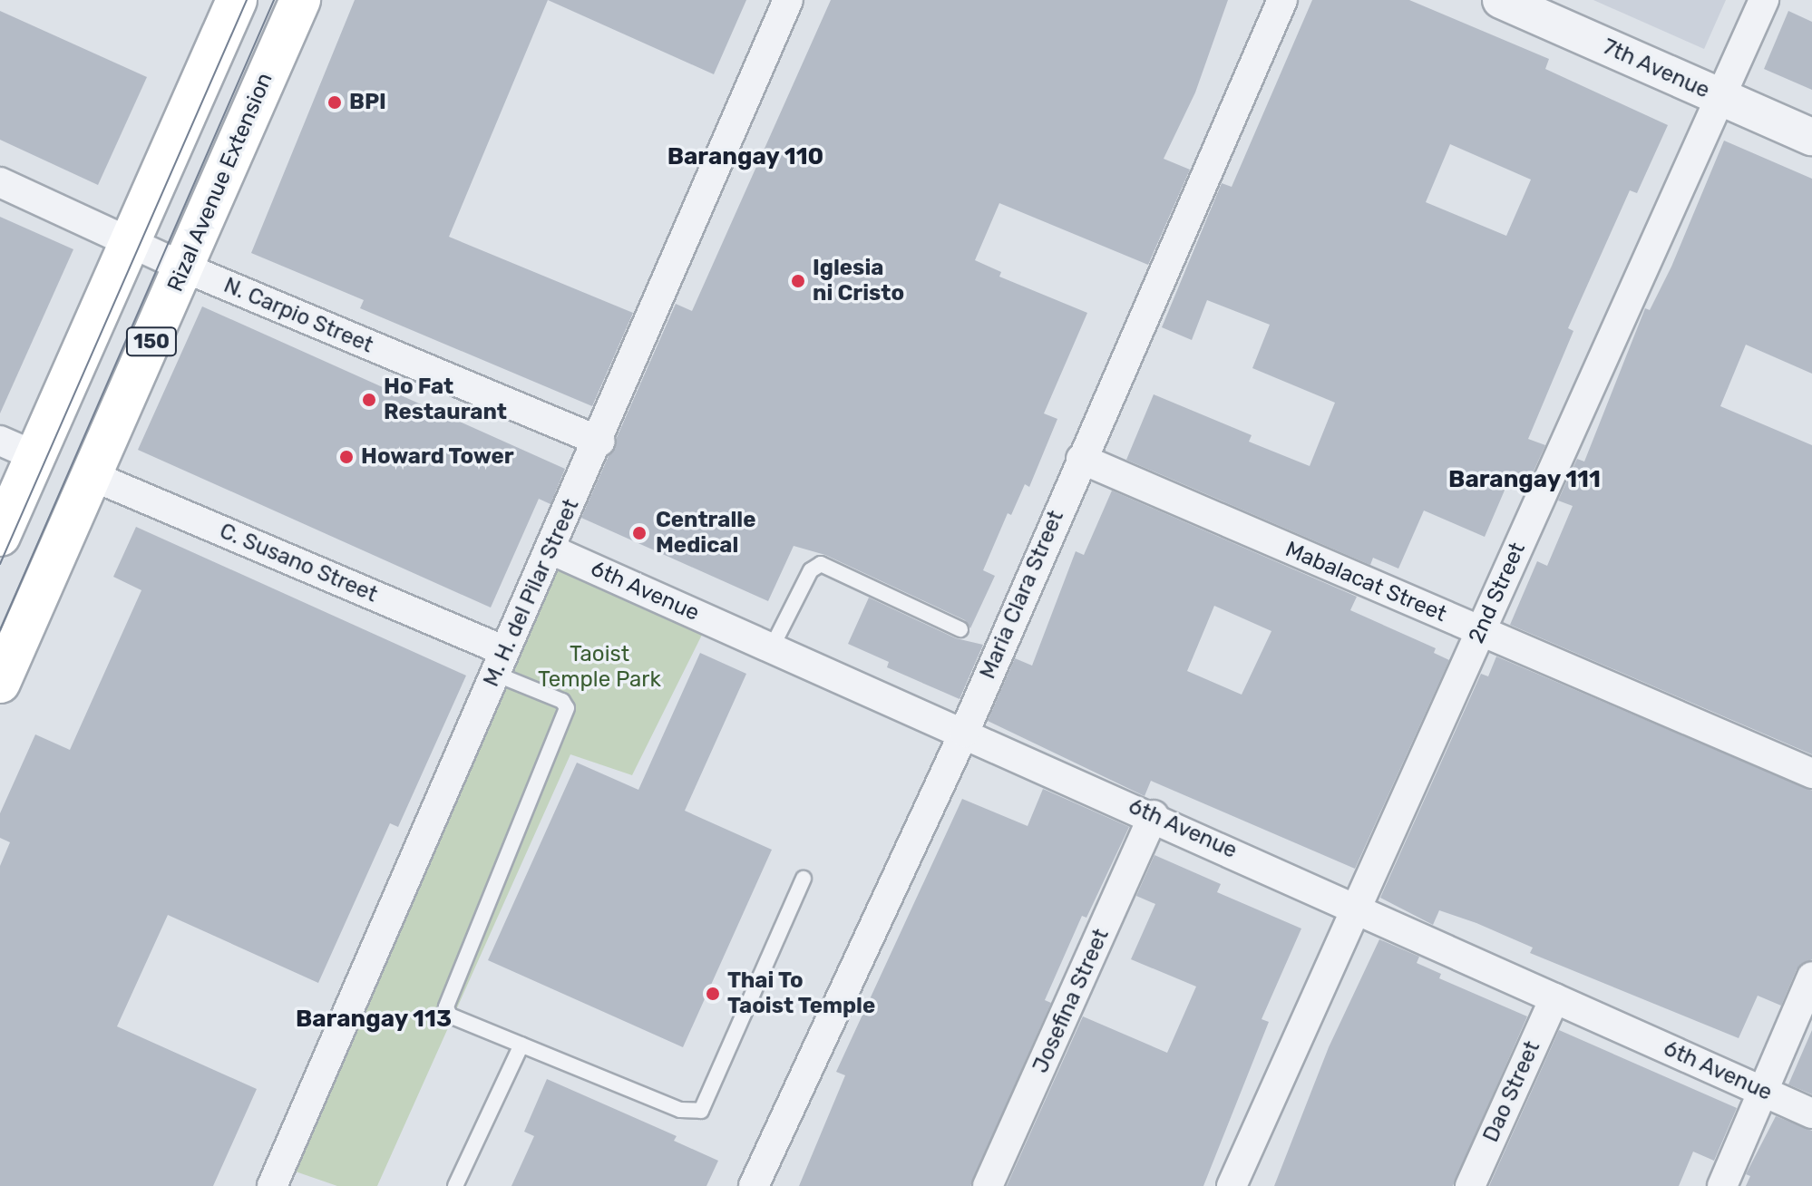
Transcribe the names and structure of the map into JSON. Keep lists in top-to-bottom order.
{
  "streets": {
    "main road": ["Rizal Avenue Extension", "150"],
    "street": [
      "7th Avenue",
      "N. Carpio Street",
      "C. Susano Street",
      "Mabalacat Street",
      "6th Avenue",
      "M. H. del Pilar Street",
      "2nd Street",
      "Maria Clara Street",
      "Josefina Street",
      "Dao Street"
    ]
  },
  "crossings": [
    ["7th Avenue", "2nd Street"],
    ["Rizal Avenue Extension", "N. Carpio Street"],
    ["Rizal Avenue Extension", "C. Susano Street"],
    ["N. Carpio Street", "150"],
    ["N. Carpio Street", "M. H. del Pilar Street"],
    ["C. Susano Street", "M. H. del Pilar Street"],
    ["Mabalacat Street", "2nd Street"],
    ["Mabalacat Street", "Maria Clara Street"],
    ["6th Avenue", "M. H. del Pilar Street"],
    ["6th Avenue", "2nd Street"],
    ["6th Avenue", "Maria Clara Street"],
    ["6th Avenue", "Josefina Street"],
    ["6th Avenue", "Dao Street"]
  ],
  "districts": ["Barangay 110", "Barangay 111", "Barangay 113"],
  "parks": ["Taoist Temple Park"],
  "places": [
    "BPI",
    "Iglesia ni Cristo",
    "Ho Fat Restaurant",
    "Howard Tower",
    "Centralle Medical",
    "Thai To Taoist Temple"
  ]
}
